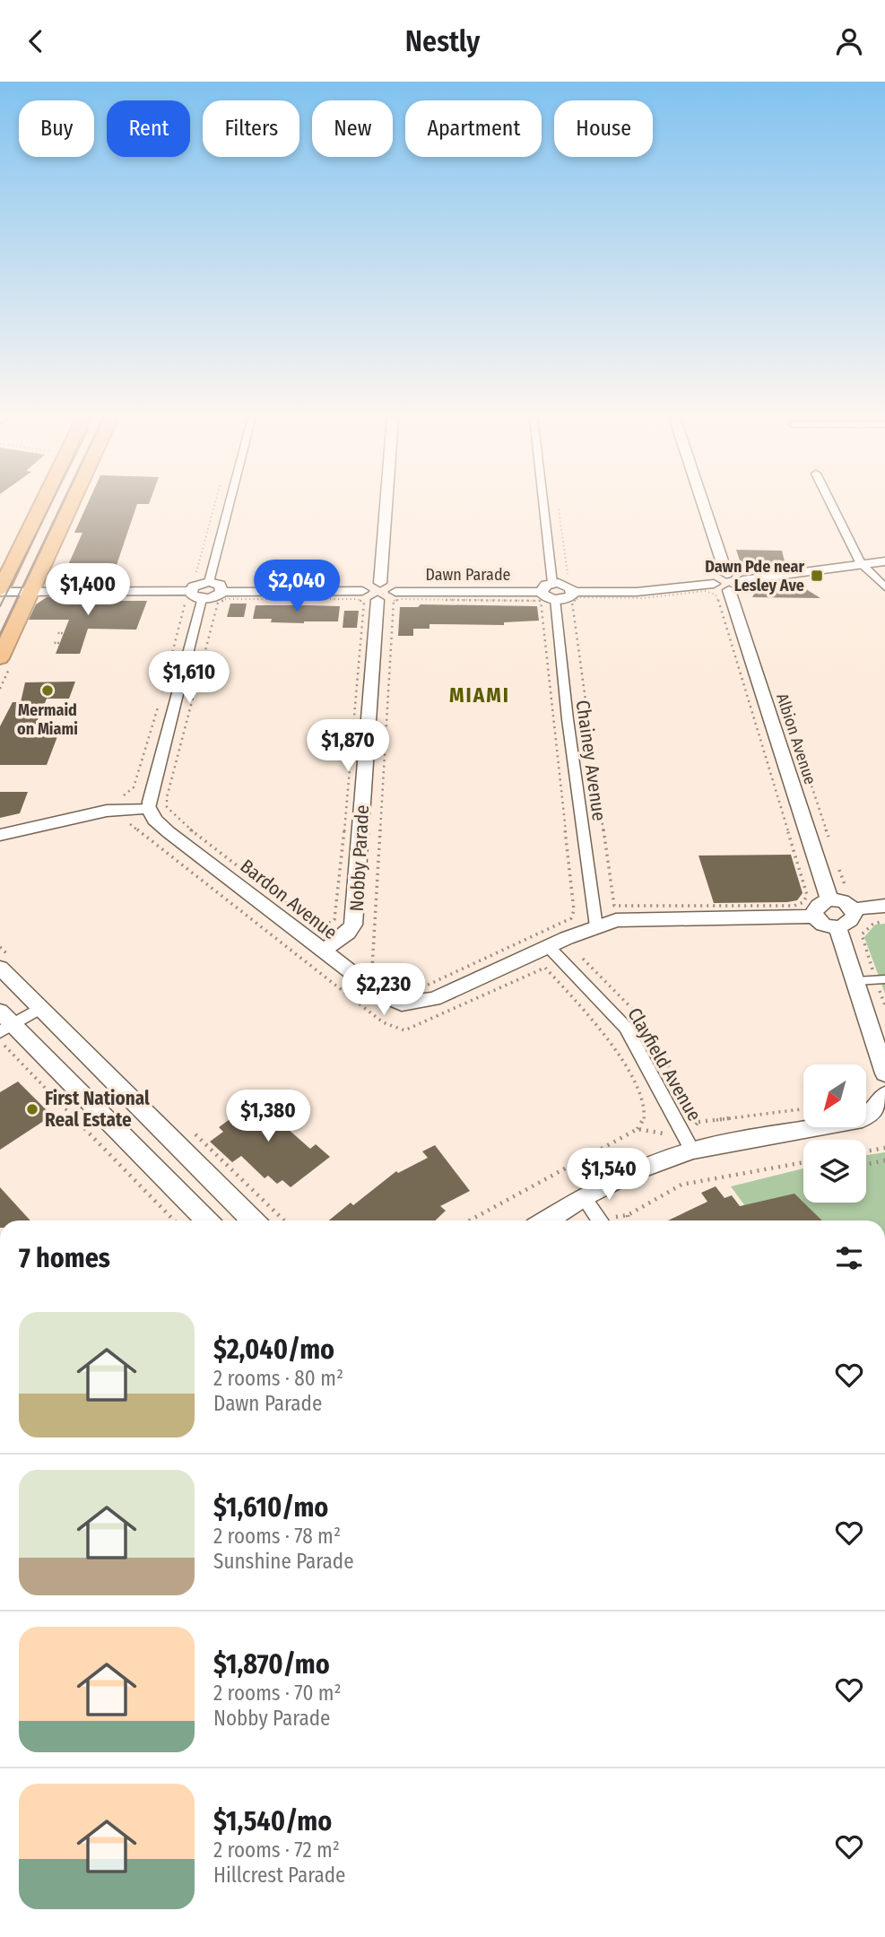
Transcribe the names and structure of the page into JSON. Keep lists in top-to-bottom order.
{
  "streets": {
    "street": [
      "Dawn Parade",
      "Albion Avenue",
      "Chainey Avenue",
      "Nobby Parade",
      "Bardon Avenue",
      "Clayfield Avenue"
    ]
  },
  "crossings": [
    ["Dawn Parade", "Nobby Parade"],
    ["Albion Avenue", "Bardon Avenue"],
    ["Chainey Avenue", "Bardon Avenue"],
    ["Nobby Parade", "Bardon Avenue"],
    ["Bardon Avenue", "Clayfield Avenue"]
  ],
  "districts": ["MIAMI"],
  "places": {
    "transit": ["Dawn Pde near Lesley Ave"],
    "other": ["Mermaid on Miami", "First National Real Estate"]
  },
  "north": "bottom left",
  "page": {
    "header": "Nestly",
    "chip": [
      "Buy",
      "Rent",
      "Filters",
      "New",
      "Apartment",
      "House"
    ],
    "price": [
      "$2,040",
      "$1,400",
      "$1,610",
      "$1,870",
      "$2,230",
      "$1,380",
      "$1,540"
    ],
    "heading": "7 homes",
    "list": [
      {
        "name": "$2,040/mo",
        "note": "2 rooms · 80 m² · Dawn Parade"
      },
      {
        "name": "$1,610/mo",
        "note": "2 rooms · 78 m² · Sunshine Parade"
      },
      {
        "name": "$1,870/mo",
        "note": "2 rooms · 70 m² · Nobby Parade"
      },
      {
        "name": "$1,540/mo",
        "note": "2 rooms · 72 m² · Hillcrest Parade"
      }
    ]
  }
}
